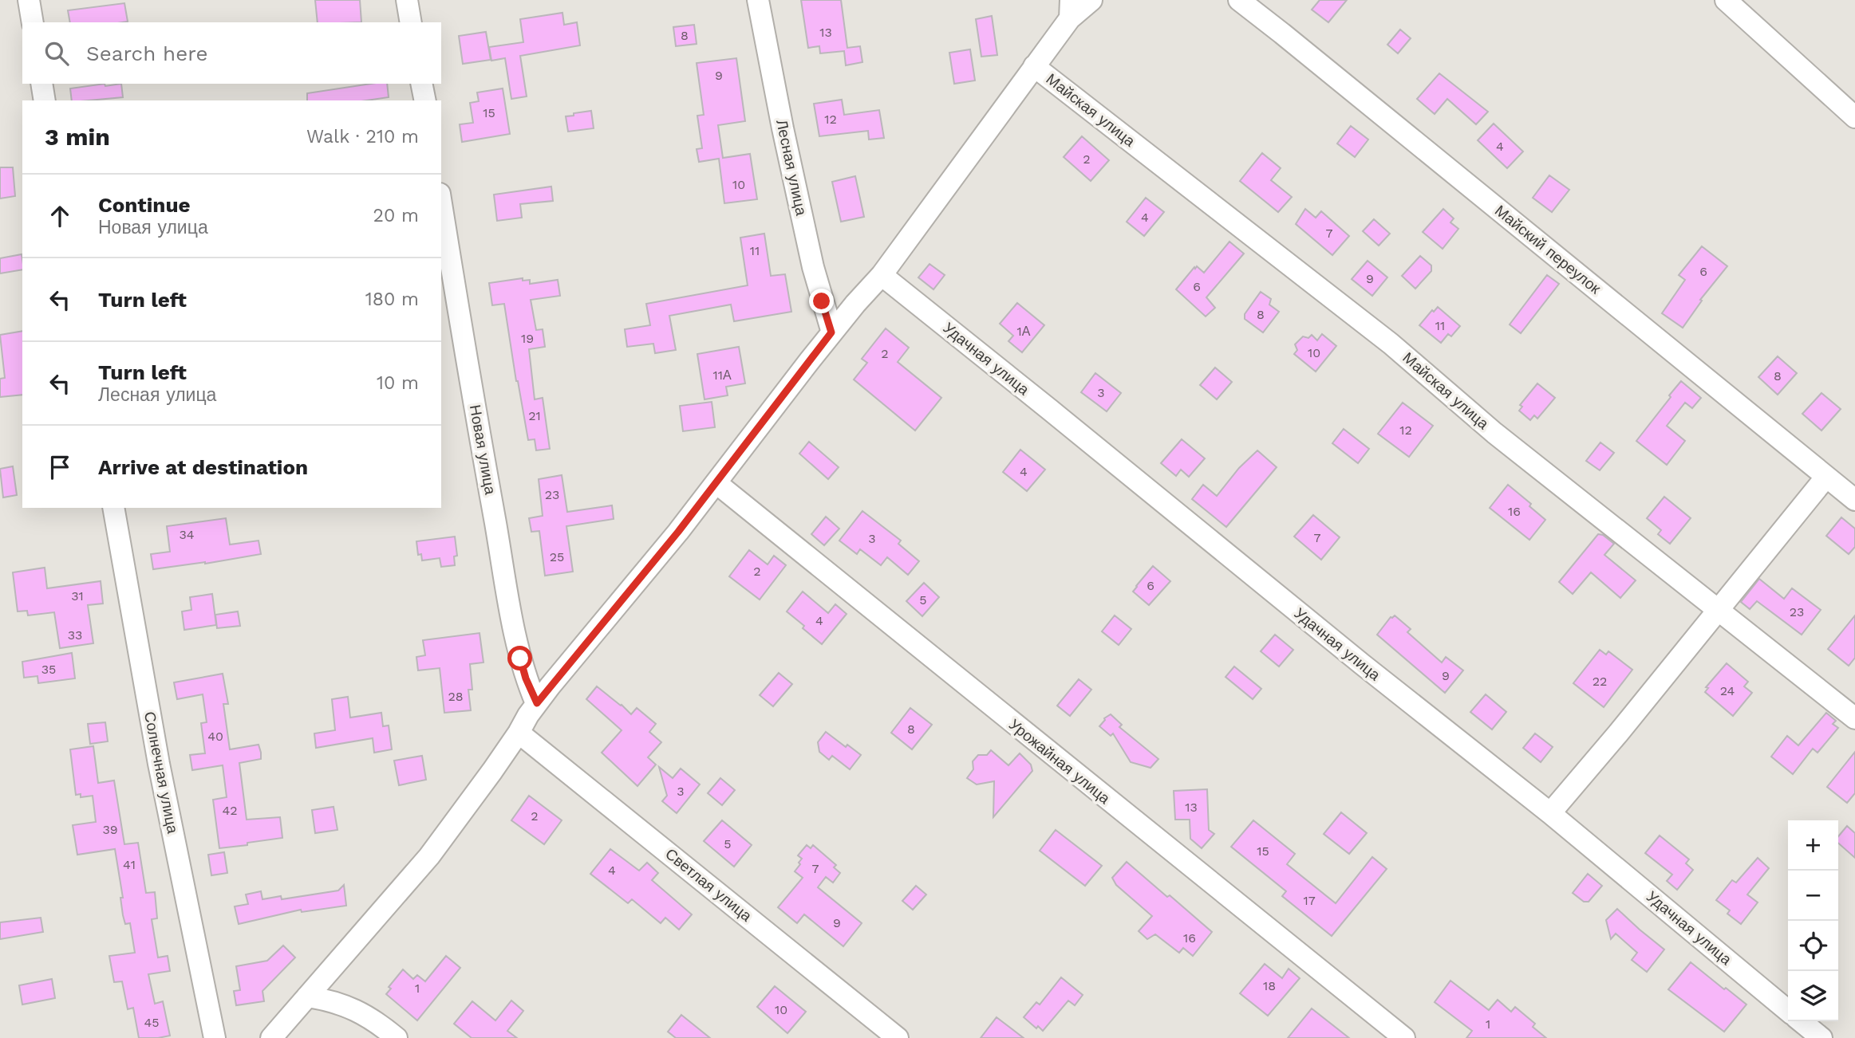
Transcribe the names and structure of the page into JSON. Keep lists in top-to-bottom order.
{
  "streets": {
    "street": [
      "Майская улица",
      "Лесная улица",
      "Майский переулок",
      "Удачная улица",
      "Новая улица",
      "Урожайная улица",
      "Солнечная улица",
      "Светлая улица"
    ]
  },
  "house_numbers": [
    "13",
    "8",
    "9",
    "15",
    "12",
    "4",
    "2",
    "10",
    "4",
    "7",
    "11",
    "6",
    "9",
    "6",
    "8",
    "11",
    "1А",
    "19",
    "10",
    "2",
    "11А",
    "8",
    "3",
    "21",
    "12",
    "4",
    "23",
    "16",
    "34",
    "7",
    "3",
    "25",
    "2",
    "6",
    "31",
    "5",
    "23",
    "4",
    "33",
    "35",
    "9",
    "22",
    "24",
    "28",
    "8",
    "40",
    "3",
    "13",
    "42",
    "2",
    "39",
    "5",
    "15",
    "41",
    "7",
    "4",
    "17",
    "9",
    "16",
    "18",
    "1",
    "10",
    "45",
    "1"
  ],
  "page": {
    "search": "Search here",
    "heading": ["3 min", "Walk · 210 m"],
    "list": [
      ["Continue", "Новая улица", "20 m"],
      ["Turn left", "180 m"],
      ["Turn left", "Лесная улица", "10 m"],
      "Arrive at destination"
    ],
    "map_buttons": ["+", "−"]
  }
}
